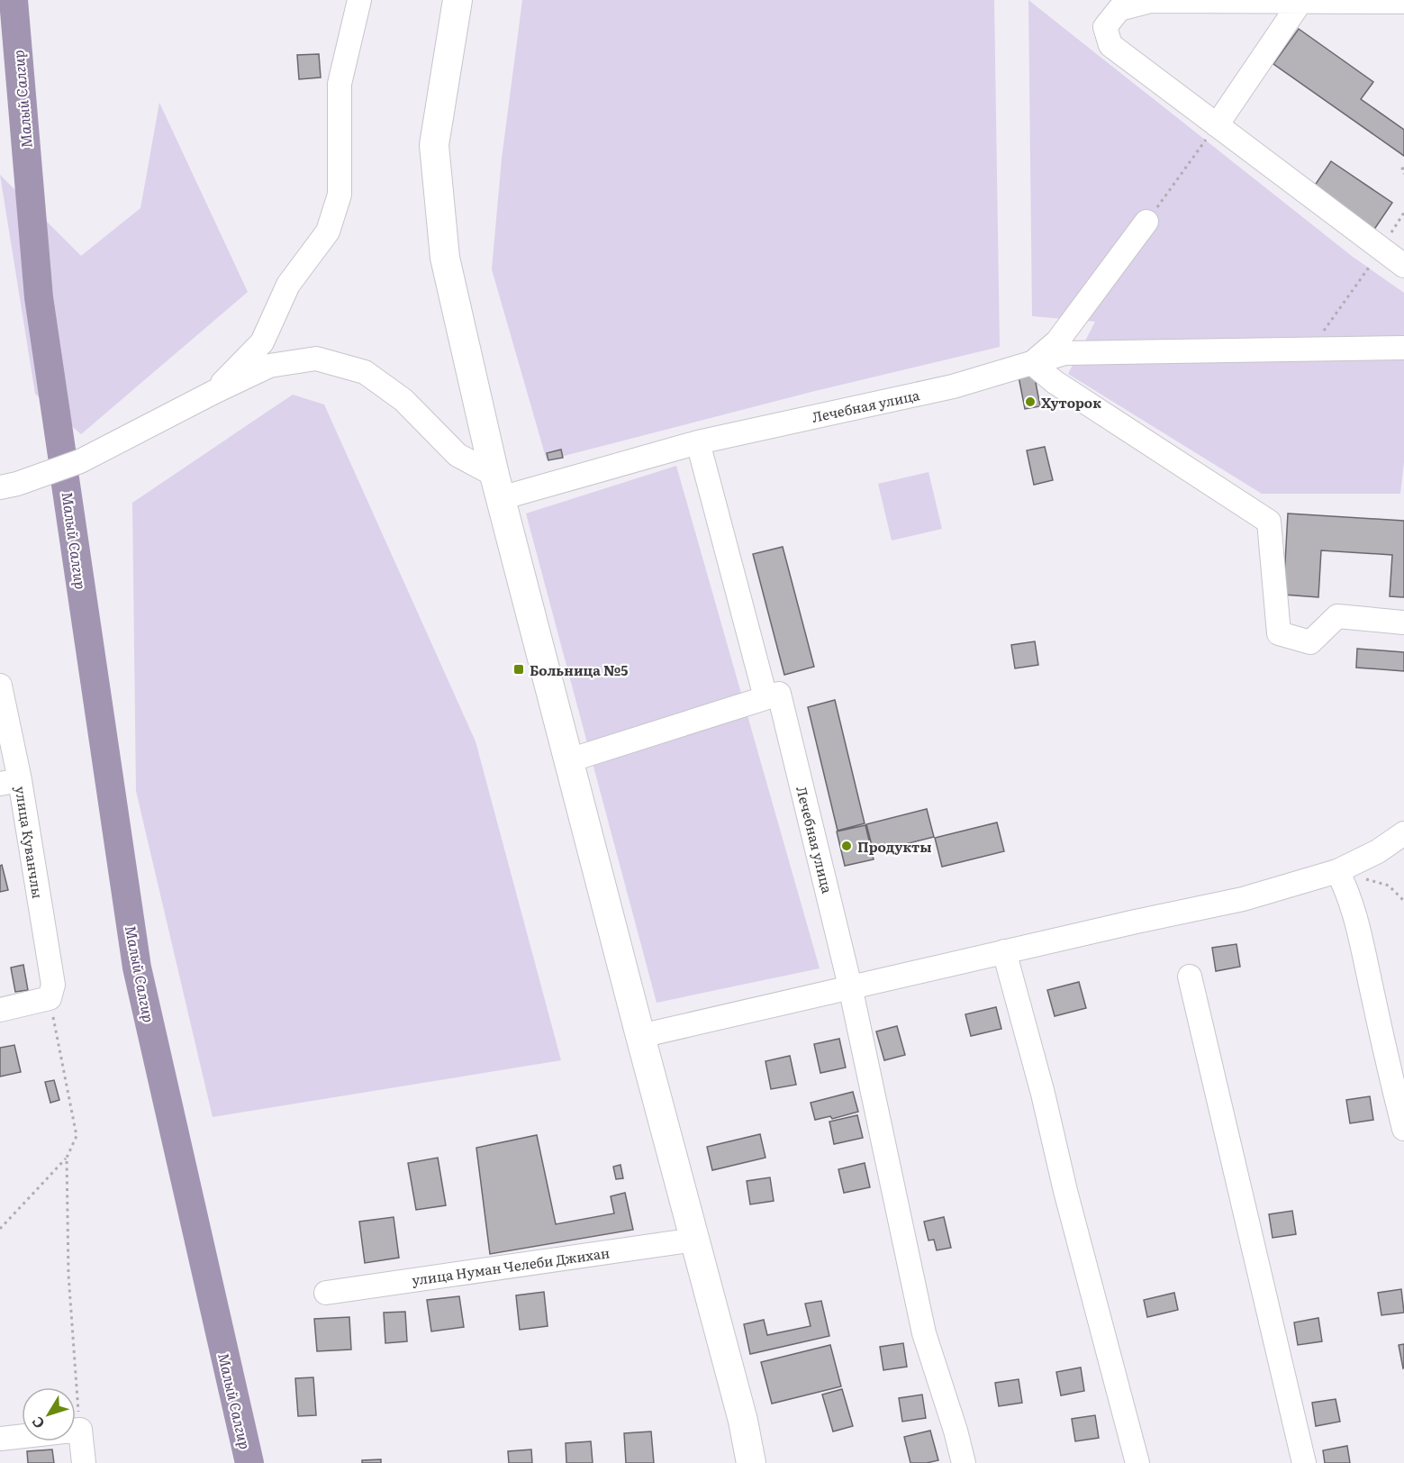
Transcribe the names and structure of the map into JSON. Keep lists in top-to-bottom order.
{
  "streets": {
    "street": ["Лечебная улица", "улица Куванчлы", "улица Нуман Челеби Джихан"]
  },
  "water": ["Малый Салгир"],
  "places": {
    "other": ["Хуторок", "Продукты"],
    "transit": ["Больница №5"]
  },
  "north": "bottom left"
}
